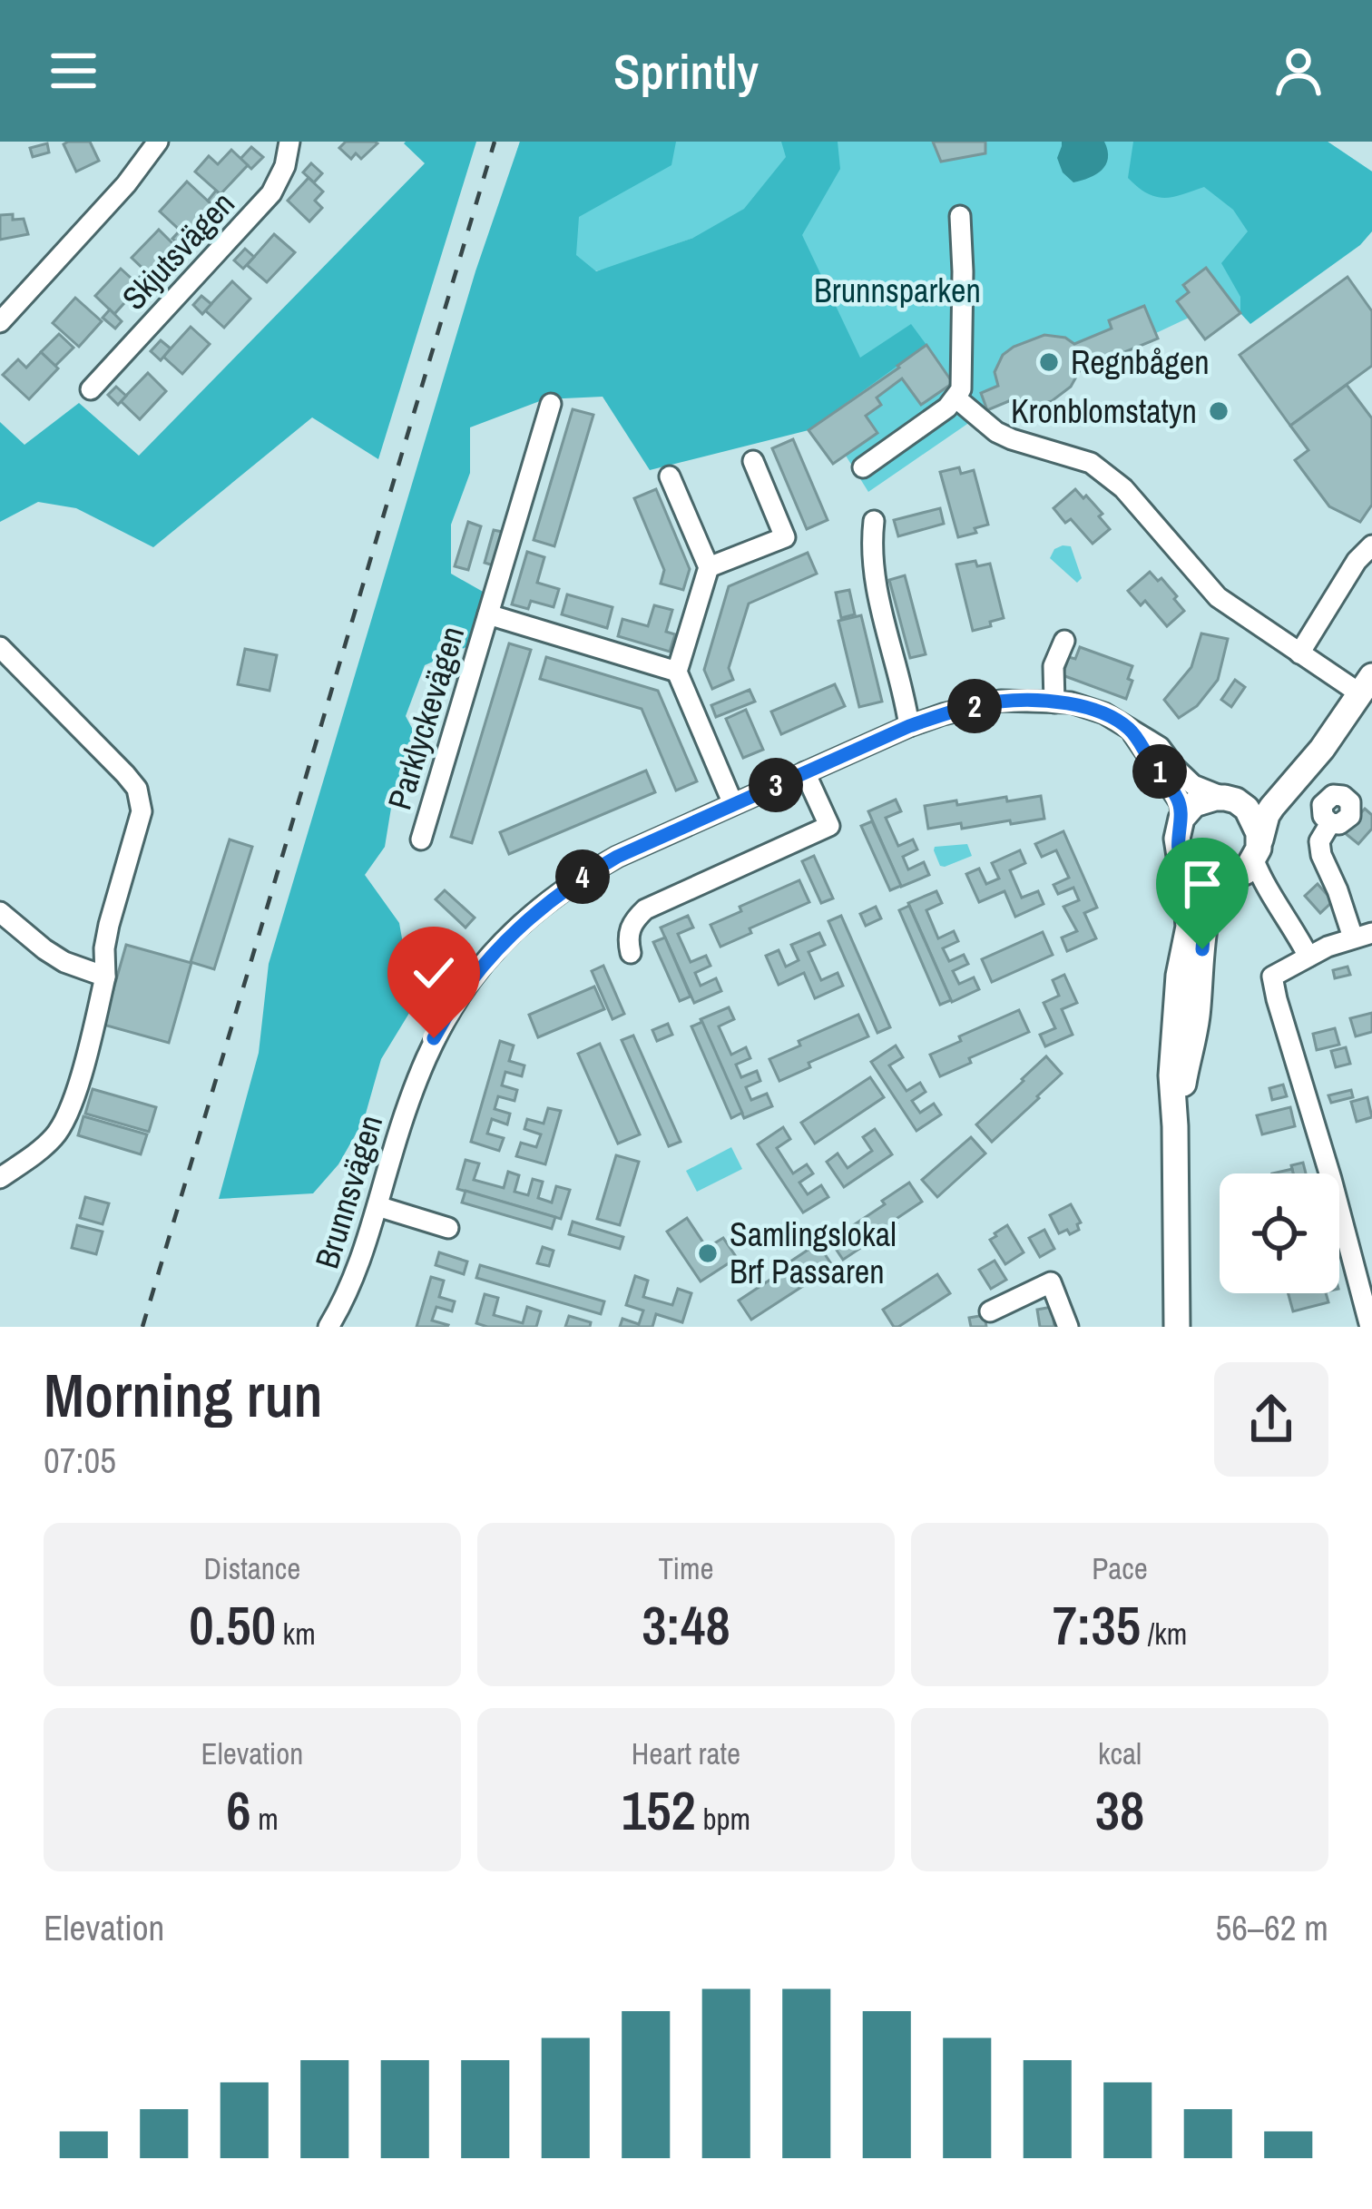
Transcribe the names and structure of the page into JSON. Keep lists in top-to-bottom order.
{
  "streets": {
    "street": ["Skjutsvägen", "Parklyckevägen", "Brunnsvägen"]
  },
  "parks": ["Brunnsparken"],
  "places": ["Regnbågen", "Kronblomstatyn", "Samlingslokal Brf Passaren"],
  "page": {
    "header": "Sprintly",
    "pins": [
      "2",
      "1",
      "3",
      "4"
    ],
    "heading": ["Morning run", "07:05"],
    "stats": [
      ["Distance", "0.50 km"],
      ["Time", "3:48"],
      ["Pace", "7:35 /km"],
      ["Elevation", "6 m"],
      ["Heart rate", "152 bpm"],
      ["kcal", "38"]
    ],
    "chart": ["Elevation", "56–62 m"]
  }
}
